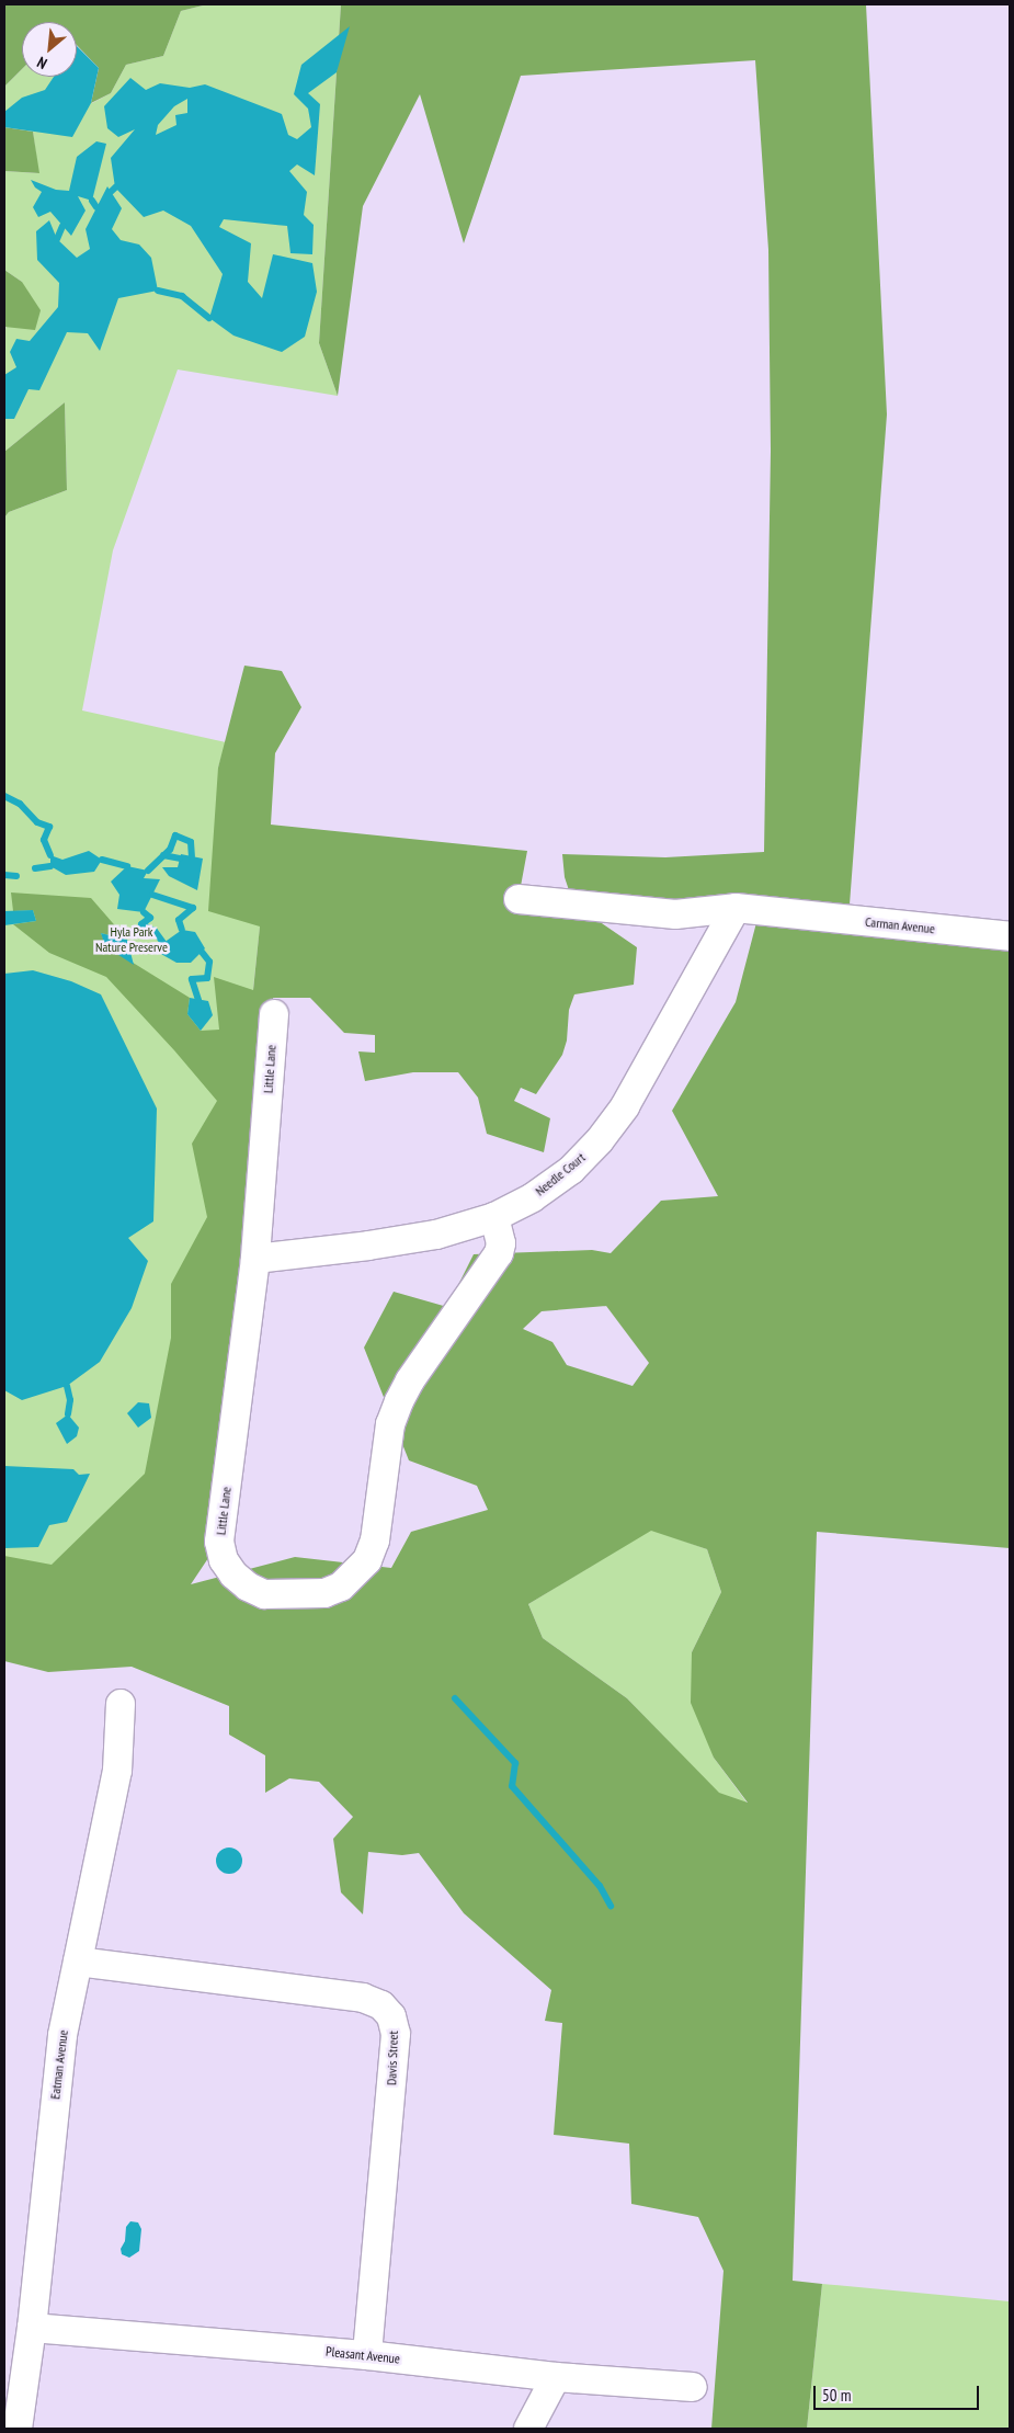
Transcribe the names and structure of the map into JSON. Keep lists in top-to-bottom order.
{
  "streets": {
    "street": [
      "Carman Avenue",
      "Little Lane",
      "Needle Court",
      "Davis Street",
      "Eatman Avenue",
      "Pleasant Avenue"
    ]
  },
  "crossings": [
    ["Carman Avenue", "Needle Court"],
    ["Little Lane", "Needle Court"],
    ["Davis Street", "Eatman Avenue"],
    ["Davis Street", "Pleasant Avenue"],
    ["Eatman Avenue", "Pleasant Avenue"]
  ],
  "parks": ["Hyla Park Nature Preserve"],
  "scale_bar": "50 m",
  "north": "bottom left"
}
